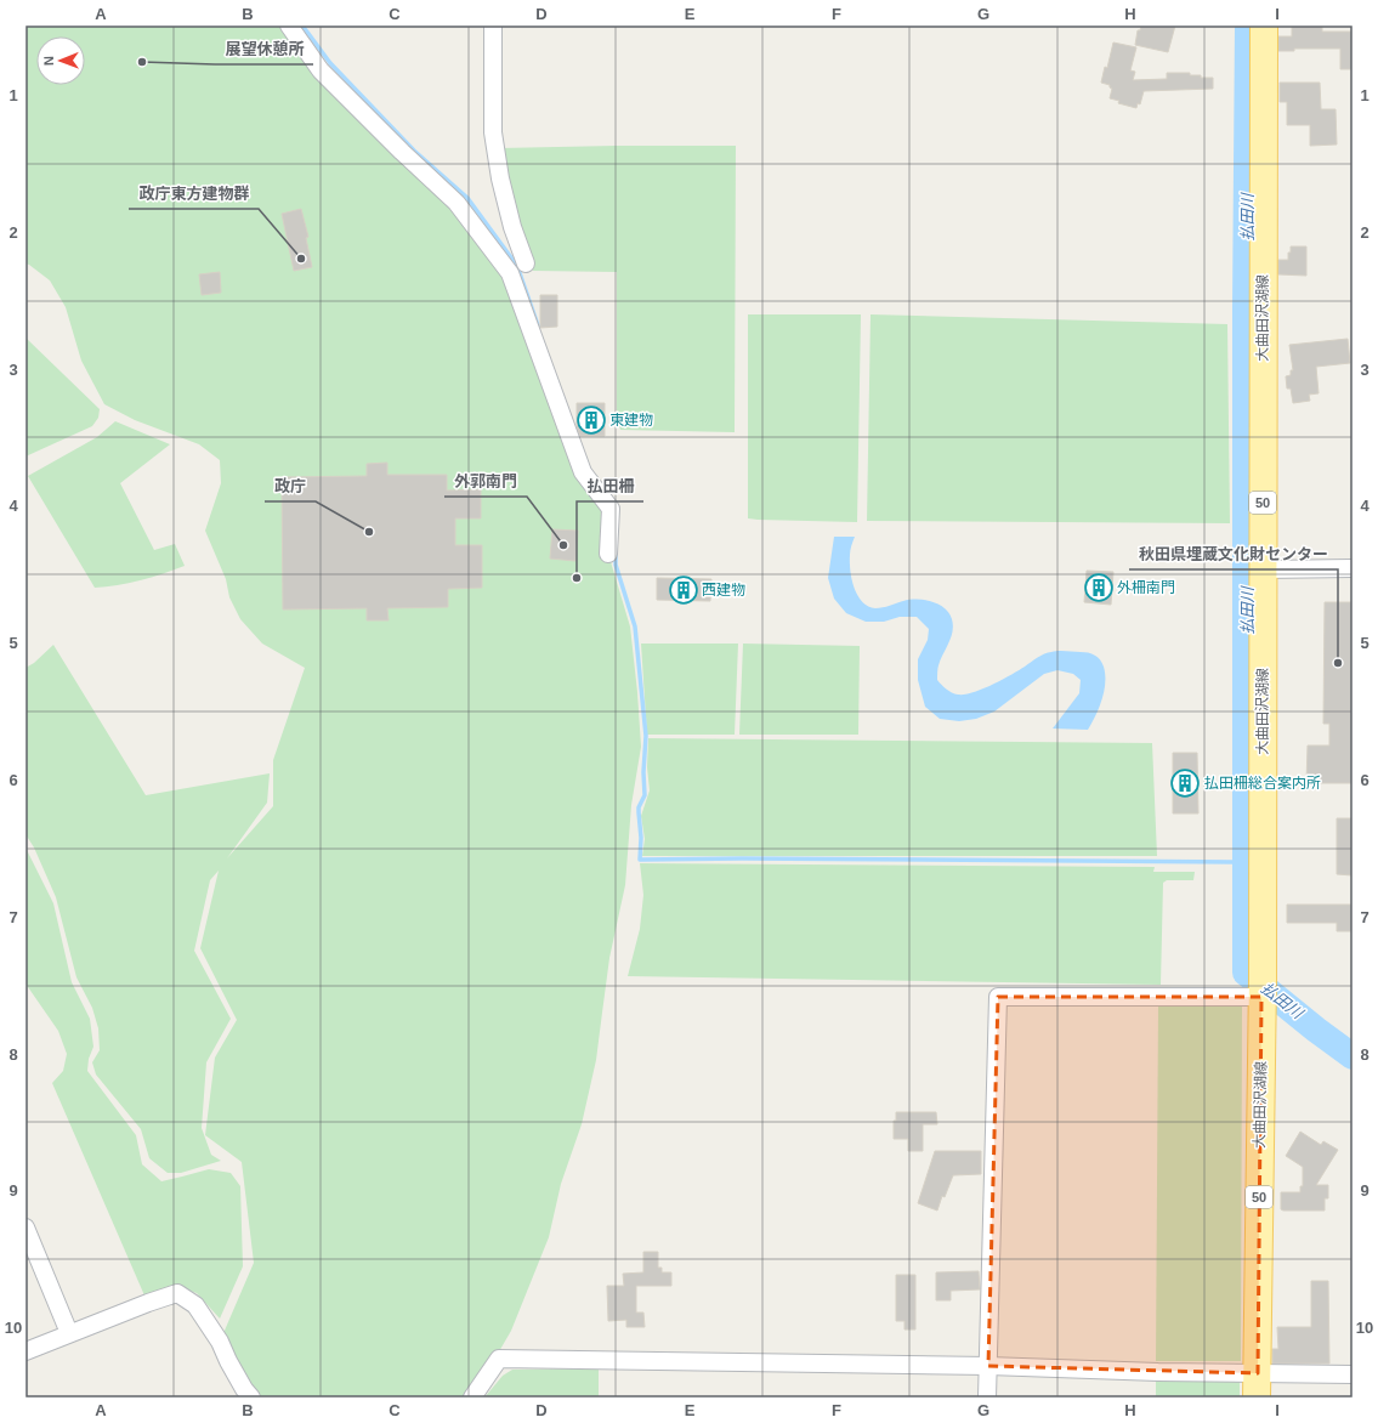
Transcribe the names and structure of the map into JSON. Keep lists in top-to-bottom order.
{
  "streets": {
    "main road": ["大曲田沢湖線", "50"]
  },
  "water": ["払田川"],
  "places": {
    "other": [
      "展望休憩所",
      "政庁東方建物群",
      "政庁",
      "外郭南門",
      "払田柵",
      "秋田県埋蔵文化財センター"
    ],
    "building": [
      "東建物",
      "外柵南門",
      "西建物",
      "払田柵総合案内所"
    ]
  },
  "north": "left",
  "grid": {
    "columns": [
      "A",
      "B",
      "C",
      "D",
      "E",
      "F",
      "G",
      "H",
      "I"
    ],
    "rows": [
      "1",
      "2",
      "3",
      "4",
      "5",
      "6",
      "7",
      "8",
      "9",
      "10"
    ]
  }
}
